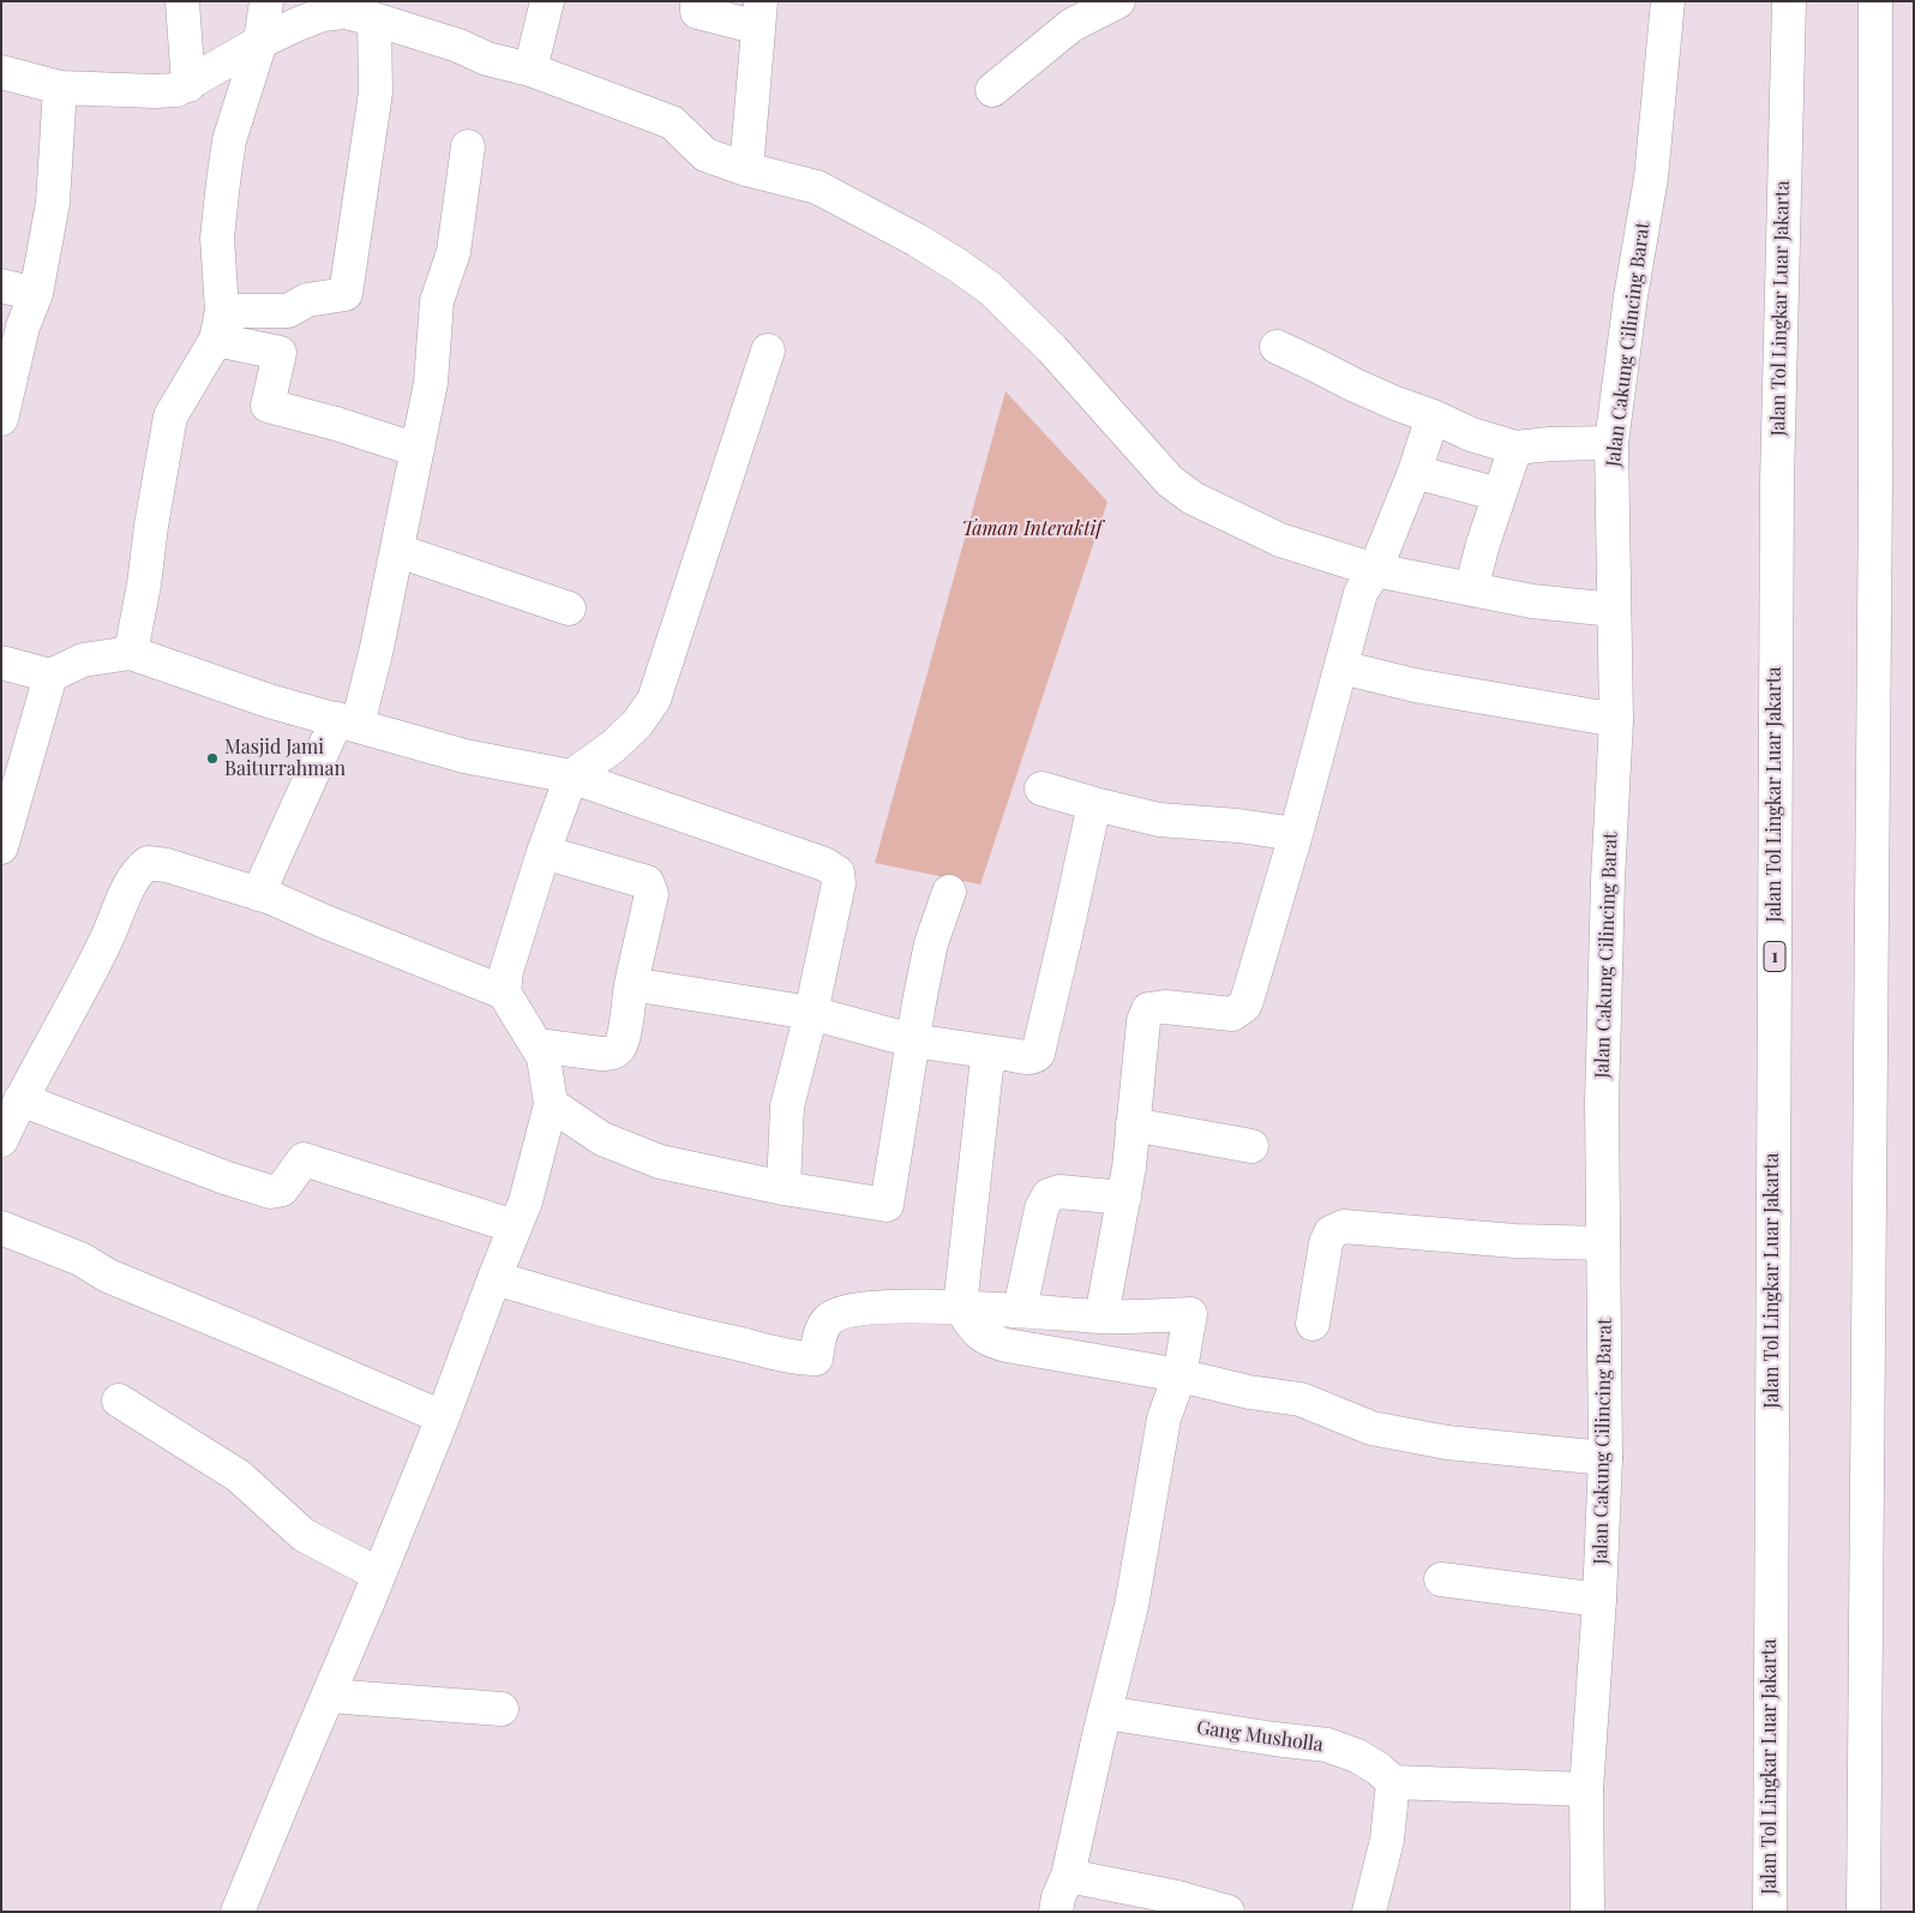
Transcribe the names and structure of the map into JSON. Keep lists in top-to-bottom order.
{
  "streets": {
    "main road": [
      "Jalan Tol Lingkar Luar Jakarta",
      "Jalan Cakung Cilincing Barat",
      "1",
      "Gang Musholla"
    ]
  },
  "parks": ["Taman Interaktif"],
  "places": ["Masjid Jami Baiturrahman"]
}
